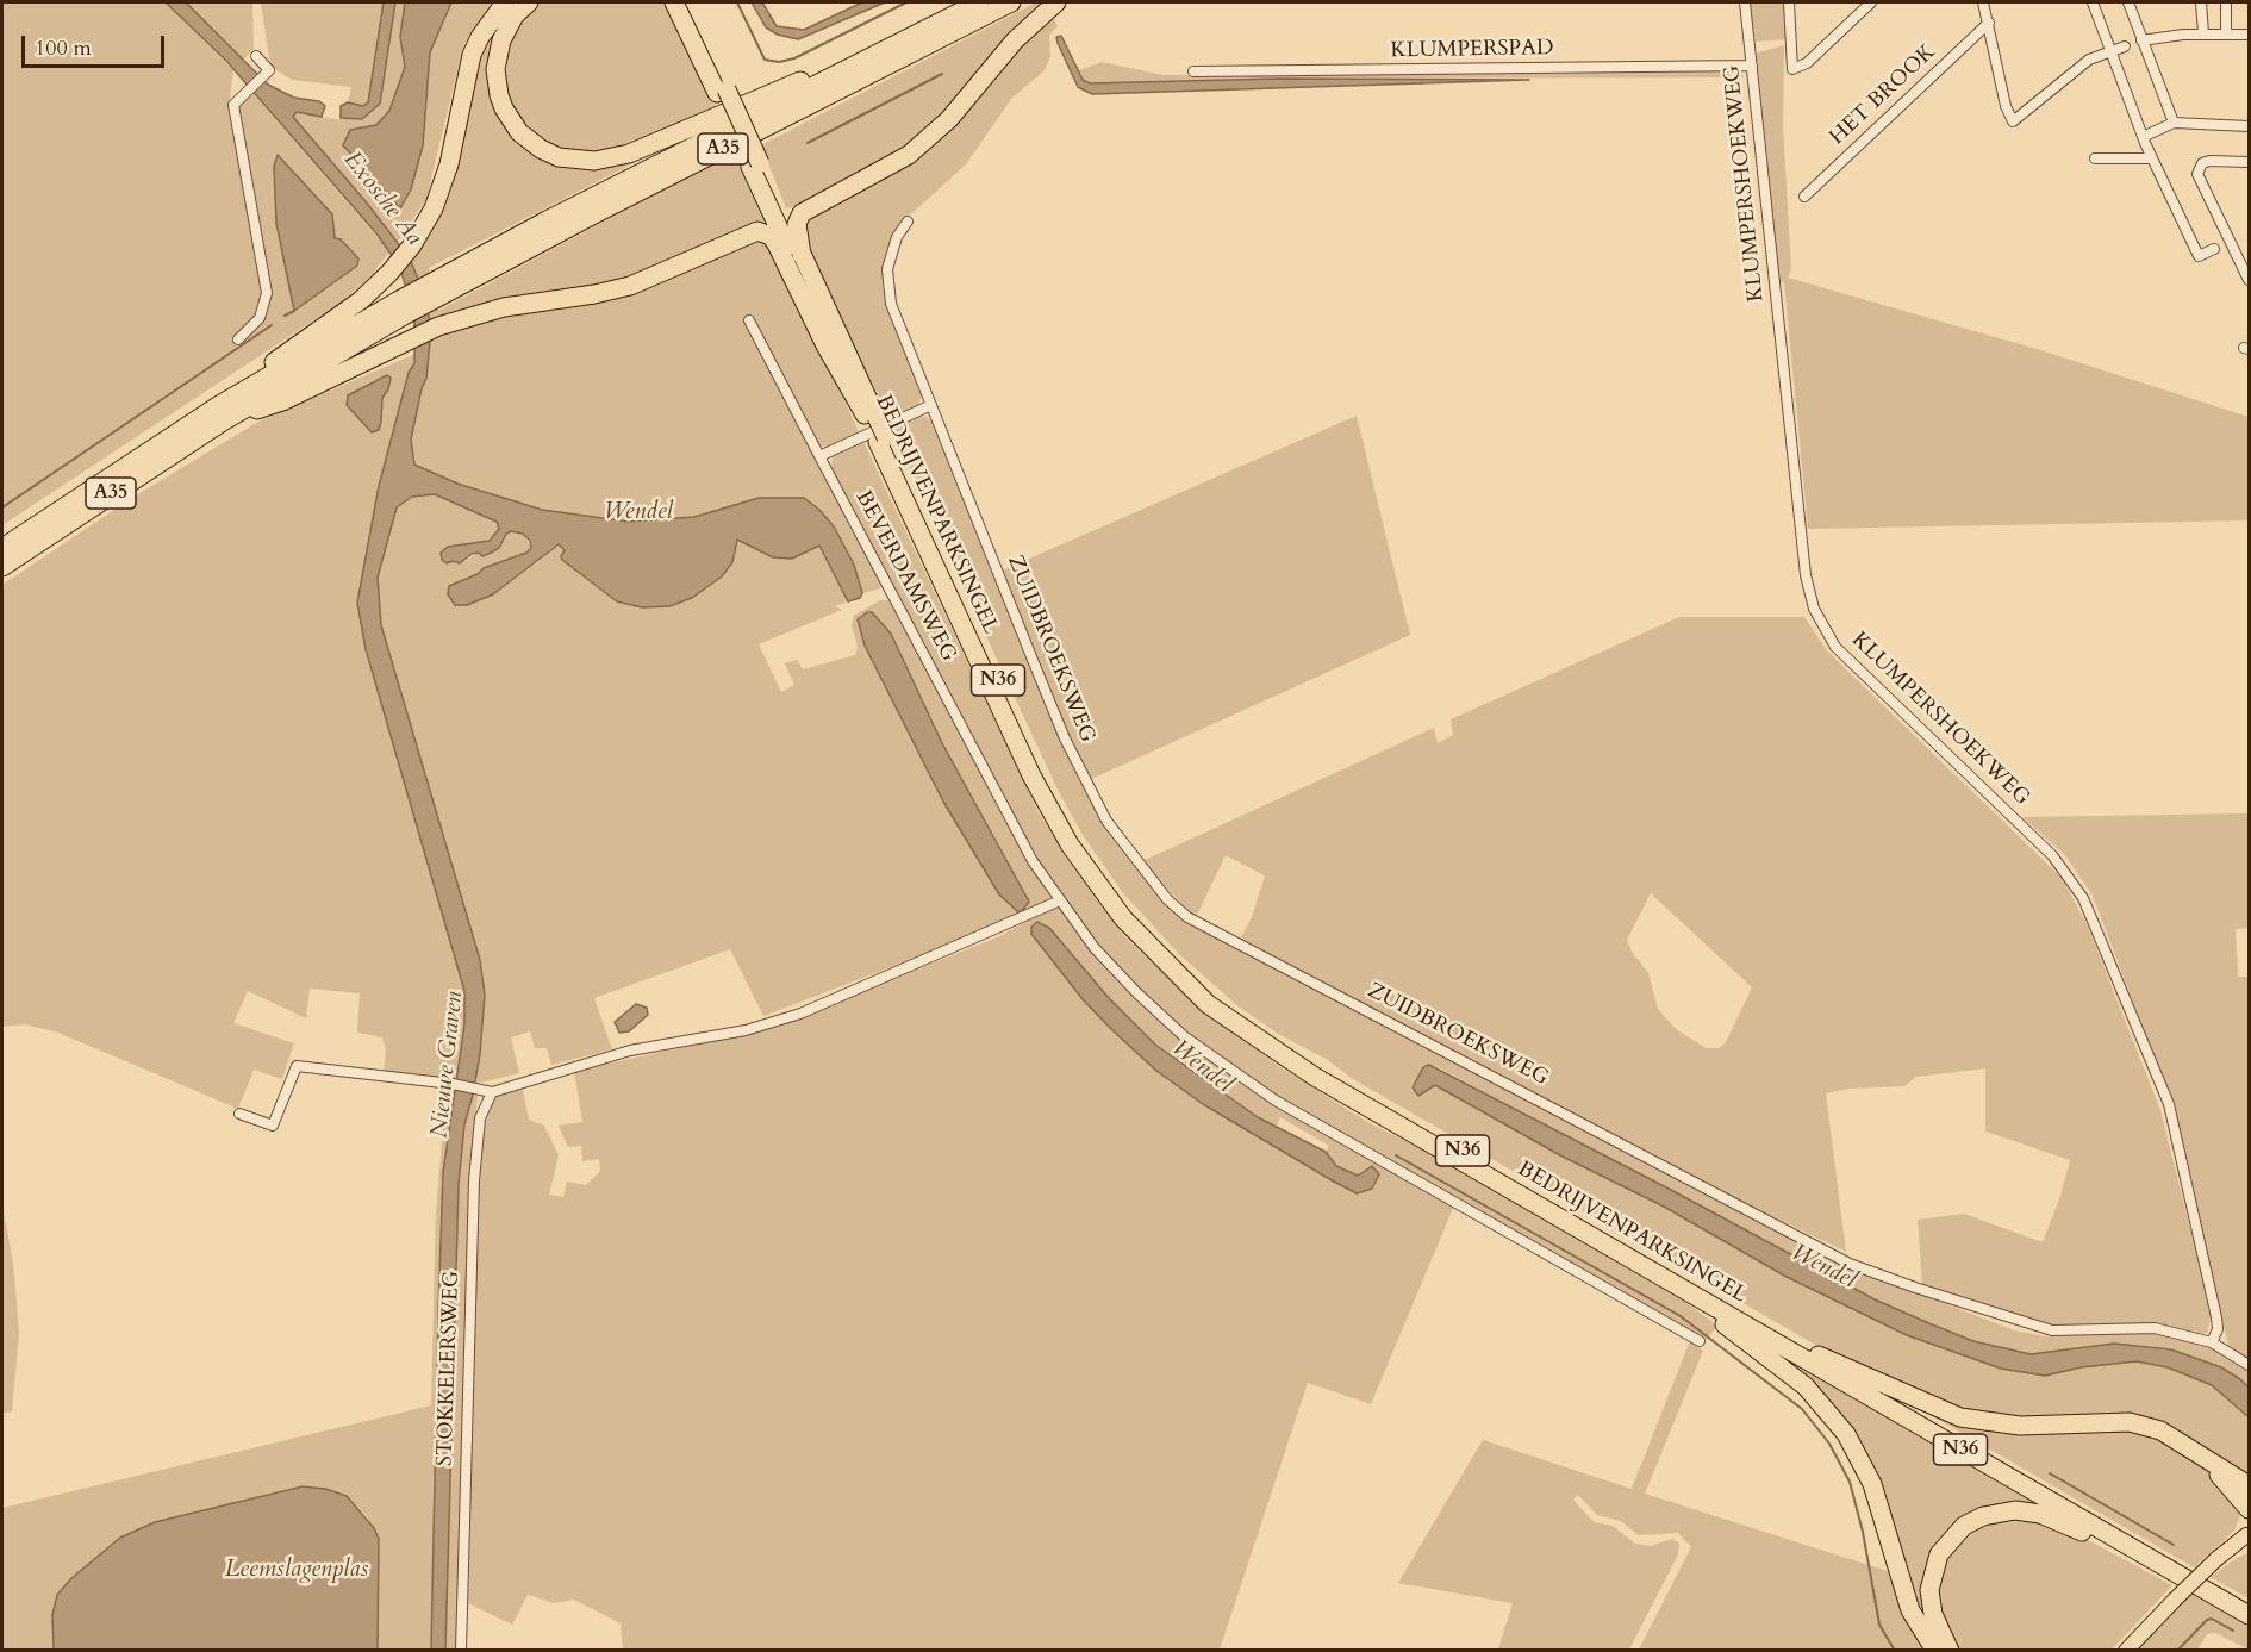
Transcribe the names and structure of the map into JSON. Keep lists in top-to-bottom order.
{
  "streets": {
    "highway": ["A35", "BEDRIJVENPARKSINGEL", "N36"],
    "street": [
      "KLUMPERSPAD",
      "HET BROOK",
      "KLUMPERSHOEKWEG",
      "BEVERDAMSWEG",
      "ZUIDBROEKSWEG",
      "STOKKELERSWEG"
    ]
  },
  "crossings": [
    ["KLUMPERSPAD", "KLUMPERSHOEKWEG"],
    ["A35", "BEDRIJVENPARKSINGEL"],
    ["KLUMPERSHOEKWEG", "ZUIDBROEKSWEG"],
    ["BEDRIJVENPARKSINGEL", "N36"]
  ],
  "water": [
    "Exosche Aa",
    "Wendel",
    "Nieuwe Graven",
    "Leemslagenplas"
  ],
  "scale_bar": "100 m"
}
